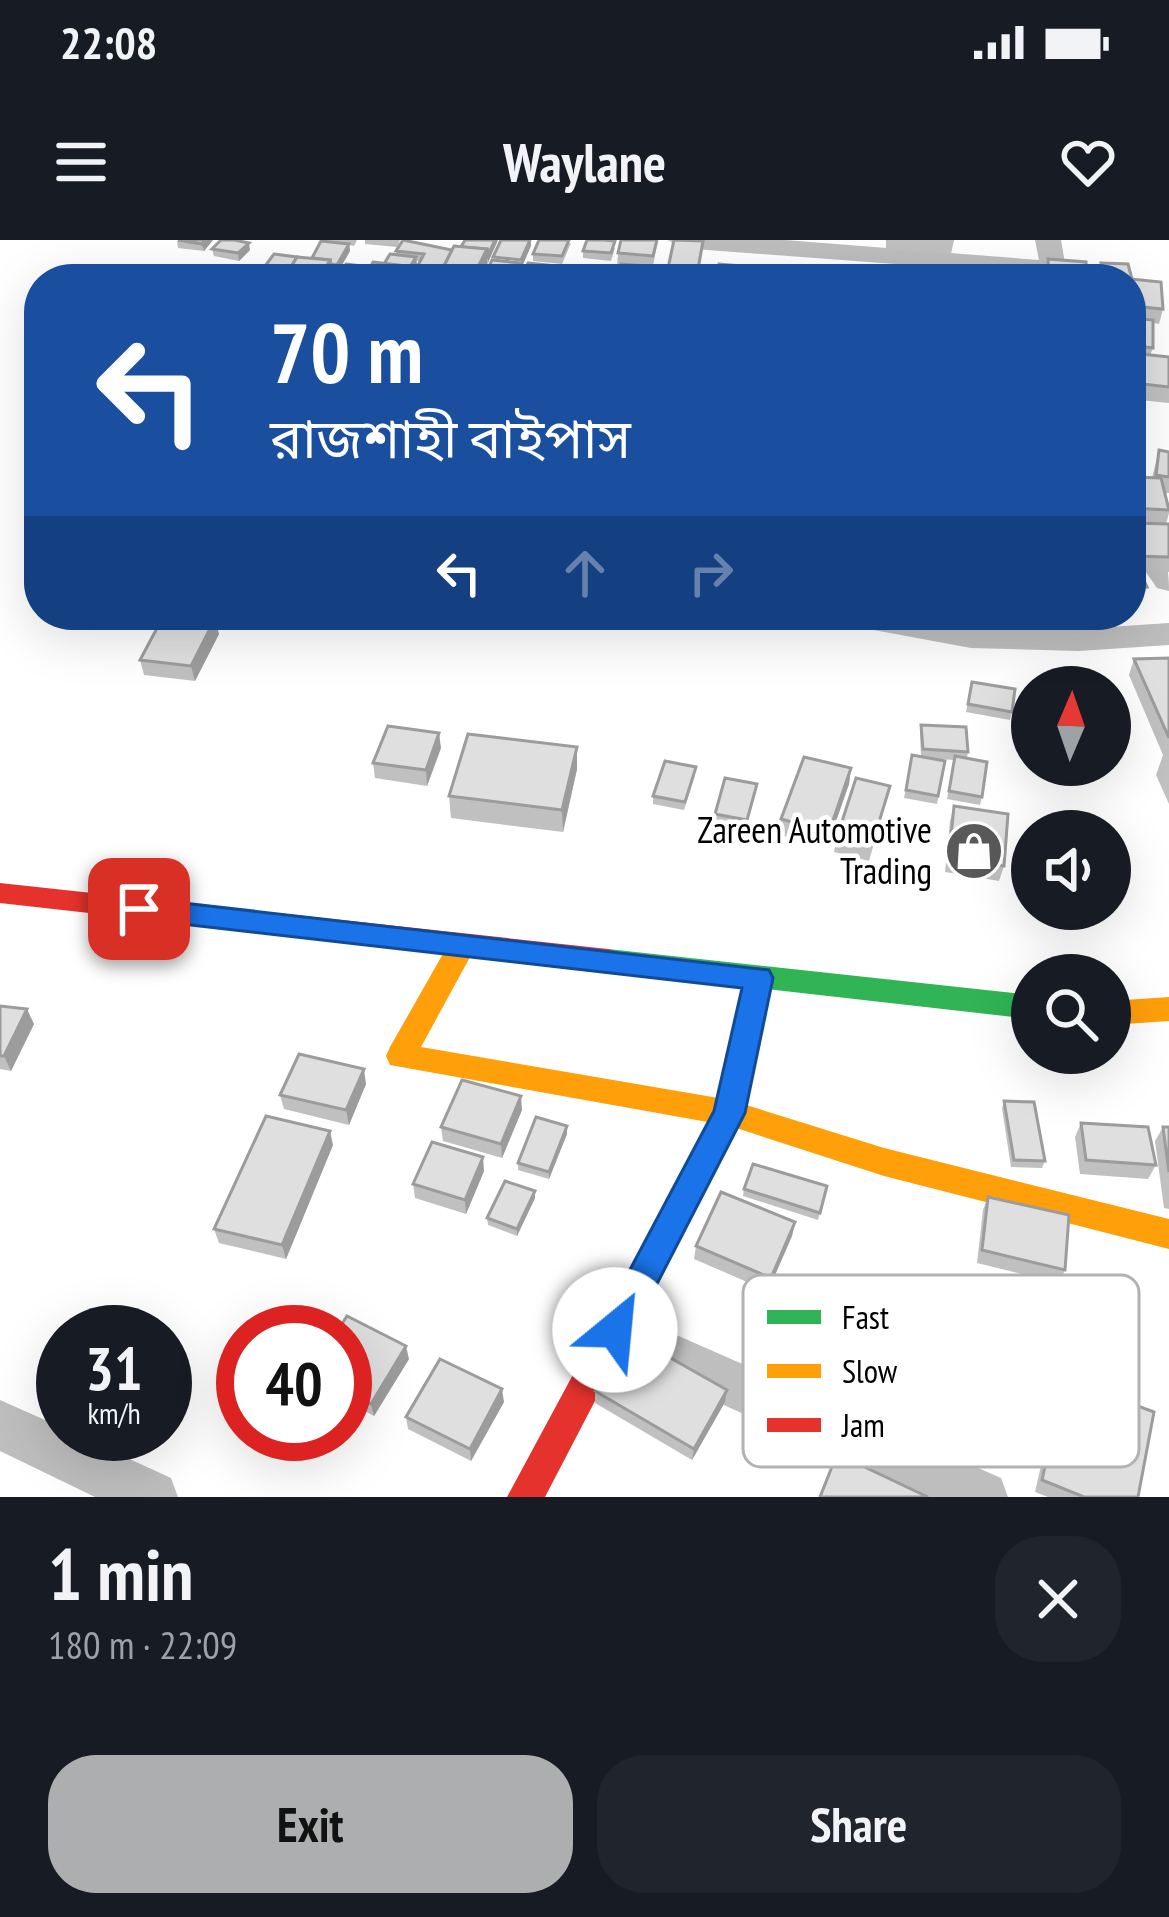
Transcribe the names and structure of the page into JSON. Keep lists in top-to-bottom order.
{
  "places": {
    "shop": ["Zareen Automotive Trading"]
  },
  "legend": ["Fast", "Slow", "Jam"],
  "north": "top",
  "page": {
    "status": "22:08",
    "header": "Waylane",
    "turn": ["70 m", "রাজশাহী বাইপাস"],
    "speed": "31 km/h",
    "limit": "40",
    "heading": ["1 min", "180 m · 22:09"],
    "buttons": ["Exit", "Share"]
  }
}
